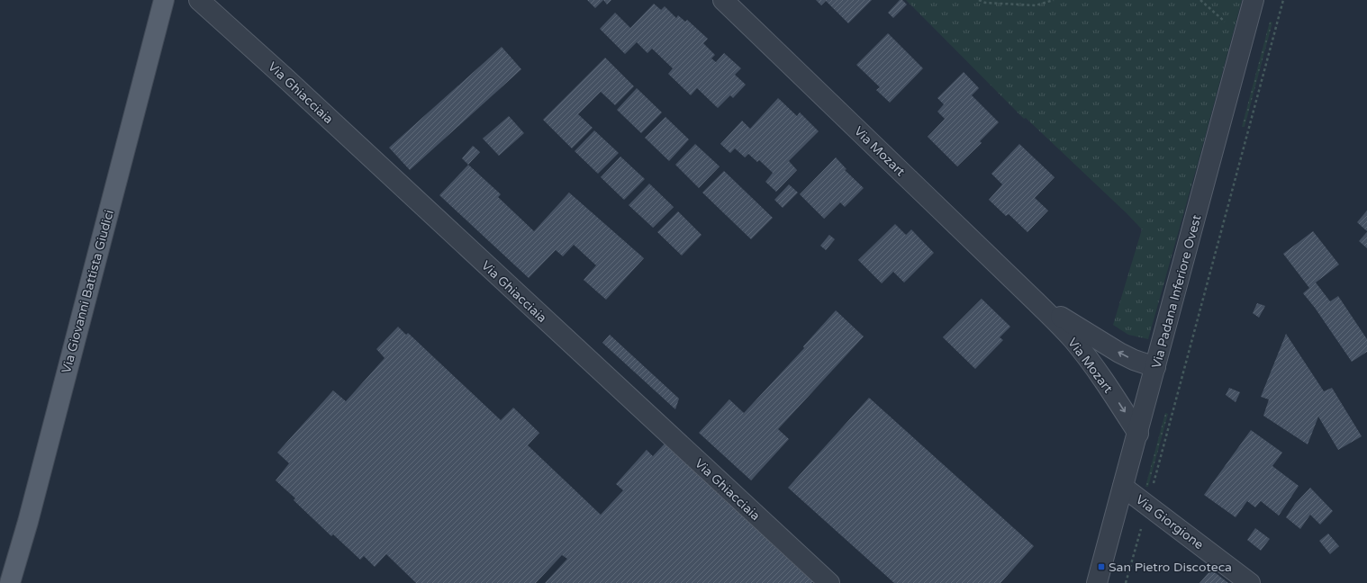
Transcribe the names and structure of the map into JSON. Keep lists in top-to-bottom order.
{
  "streets": {
    "main road": ["Via Giovanni Battista Giudici"],
    "street": [
      "Via Ghiacciaia",
      "Via Mozart",
      "Via Padana Inferiore Ovest",
      "Via Giorgione"
    ]
  },
  "crossings": [
    ["Via Mozart", "Via Padana Inferiore Ovest"],
    ["Via Padana Inferiore Ovest", "Via Giorgione"]
  ],
  "places": {
    "transit": ["San Pietro Discoteca"]
  }
}
